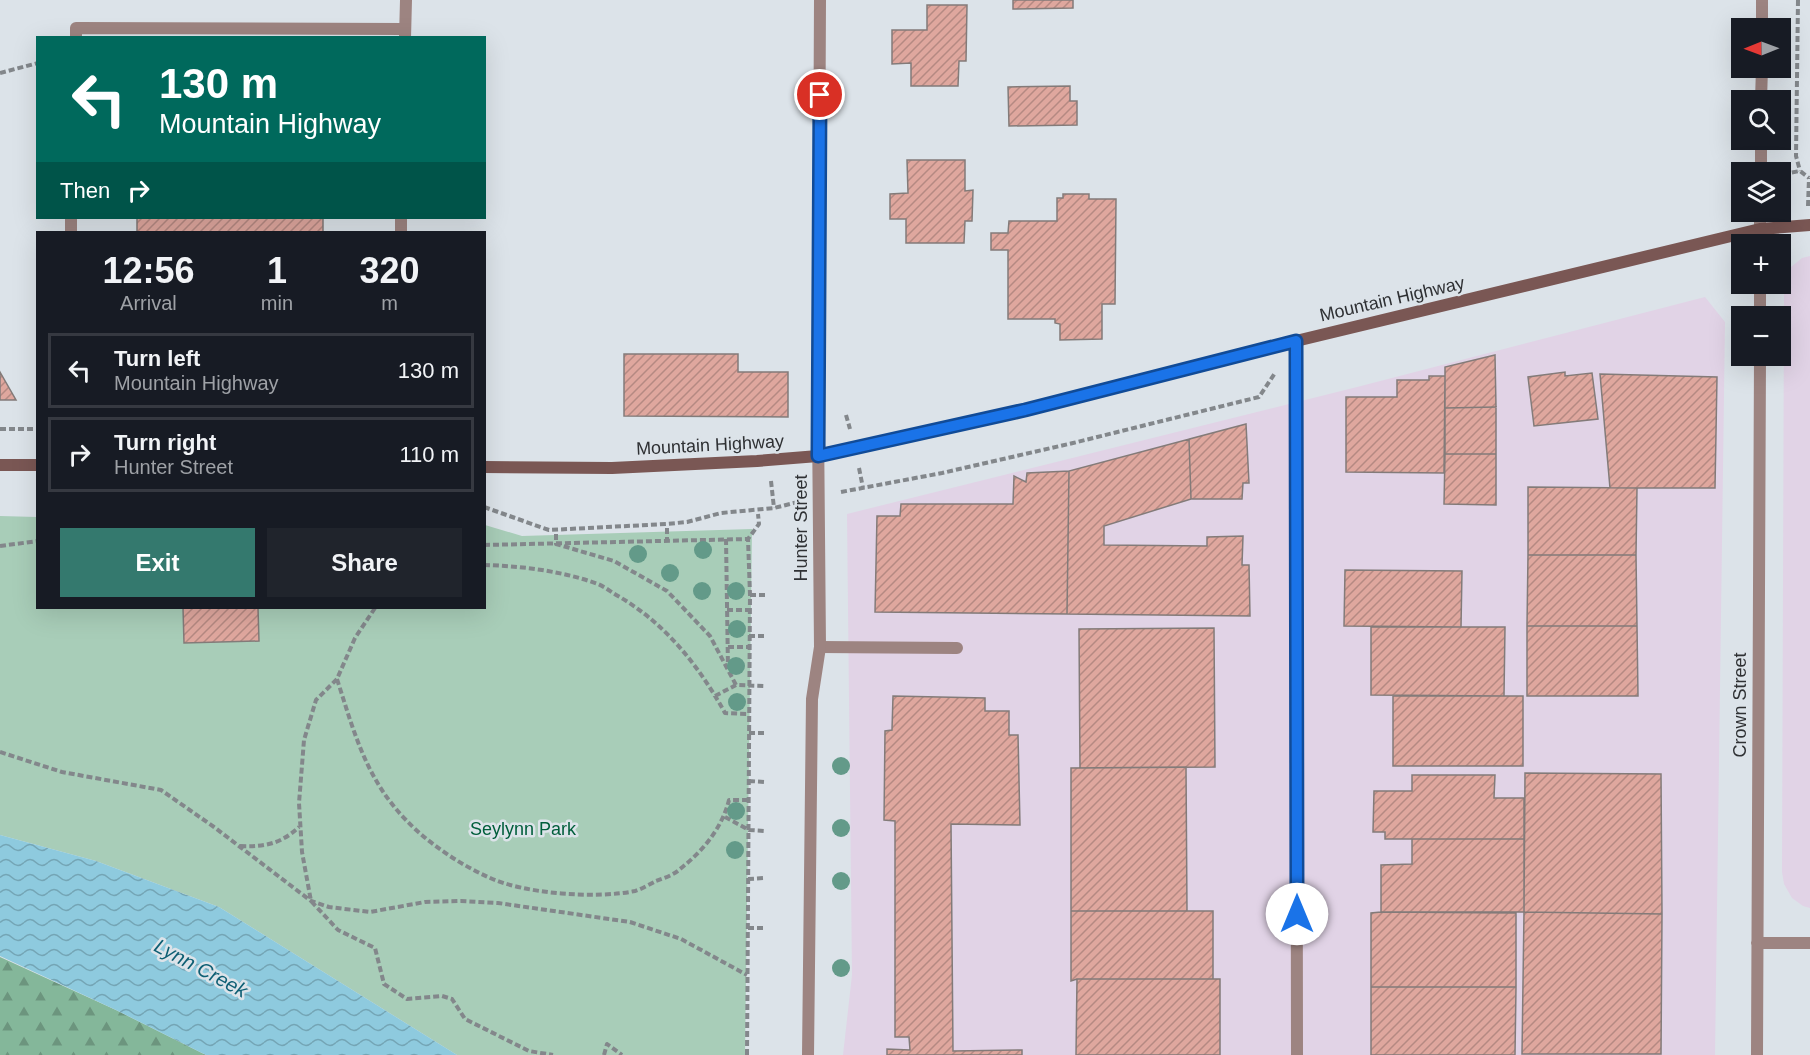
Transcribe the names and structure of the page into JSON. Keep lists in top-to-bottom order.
{
  "streets": {
    "street": ["Mountain Highway", "Hunter Street", "Crown Street"]
  },
  "crossings": [
    ["Mountain Highway", "Hunter Street"]
  ],
  "water": ["Lynn Creek"],
  "parks": ["Seylynn Park"],
  "north": "left",
  "page": {
    "map_buttons": ["+", "−"],
    "turn": ["130 m", "Mountain Highway"],
    "then": "Then",
    "eta": [
      "12:56",
      "Arrival",
      "1",
      "min",
      "320",
      "m"
    ],
    "list": [
      {
        "name": "Turn left",
        "note": "Mountain Highway",
        "value": "130 m"
      },
      {
        "name": "Turn right",
        "note": "Hunter Street",
        "value": "110 m"
      }
    ],
    "buttons": ["Exit", "Share"]
  }
}
